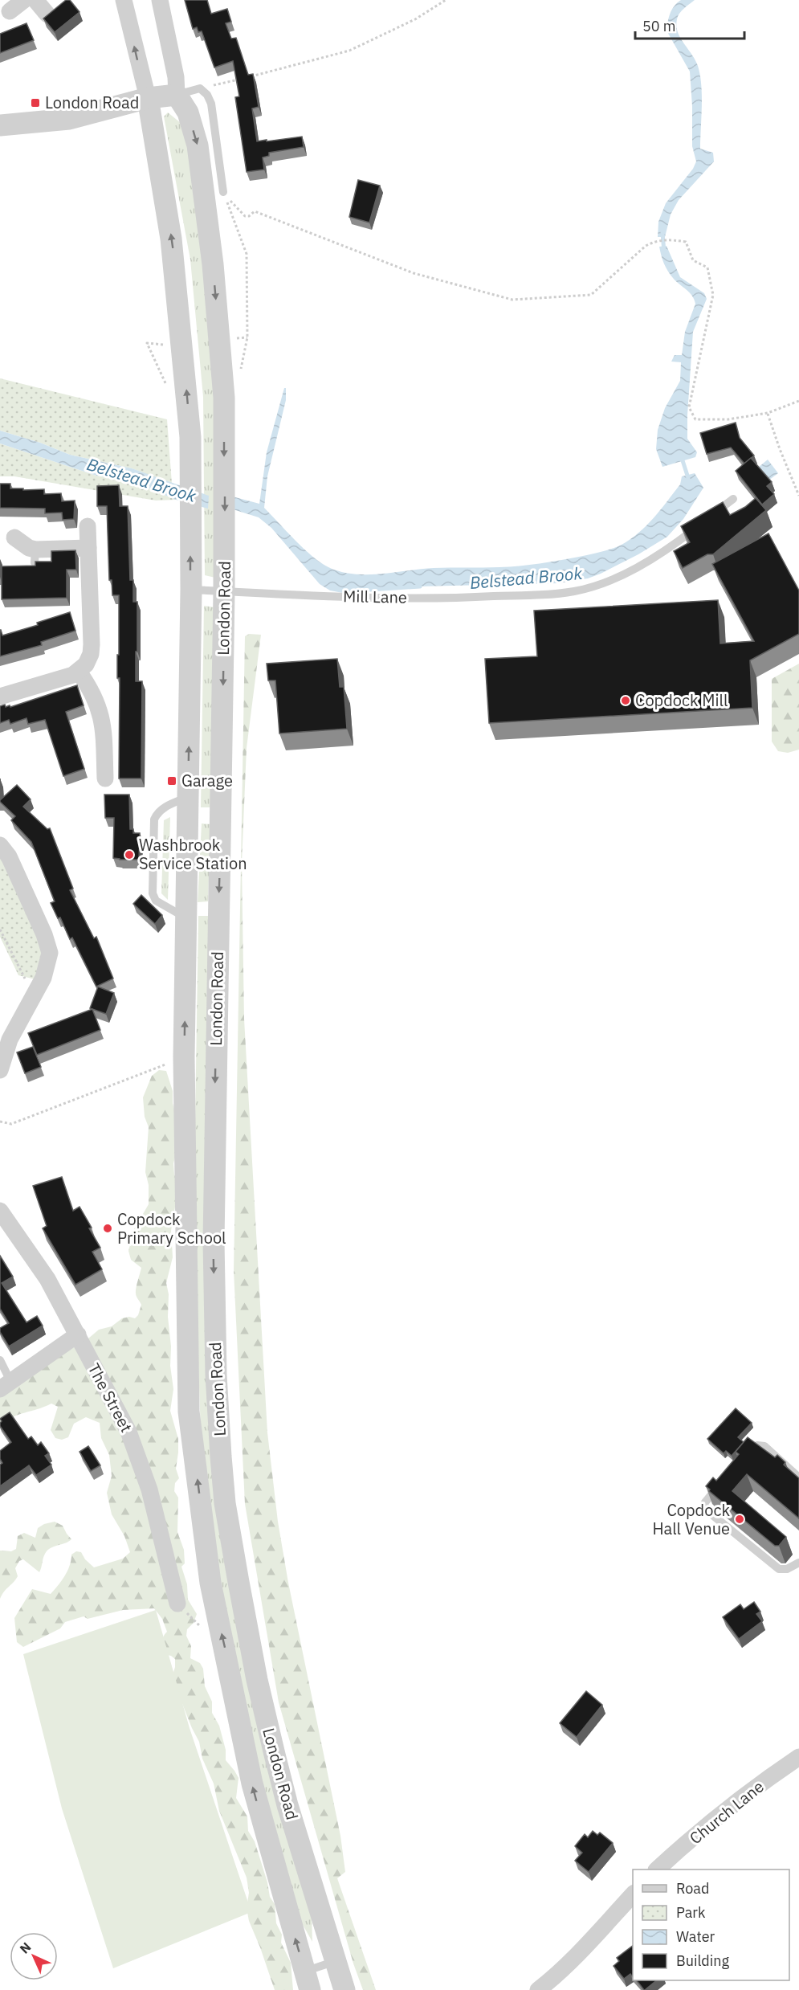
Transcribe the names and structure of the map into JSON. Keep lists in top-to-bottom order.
{
  "streets": {
    "street": ["London Road", "The Street", "Church Lane"],
    "lane": ["Mill Lane"]
  },
  "crossings": [
    ["Mill Lane", "London Road"]
  ],
  "water": ["Belstead Brook"],
  "places": {
    "transit": ["London Road", "Garage"],
    "other": [
      "Copdock Mill",
      "Washbrook Service Station",
      "Copdock Primary School",
      "Copdock Hall Venue"
    ]
  },
  "legend": [
    "Road",
    "Park",
    "Water",
    "Building"
  ],
  "scale_bar": "50 m",
  "north": "top left"
}
